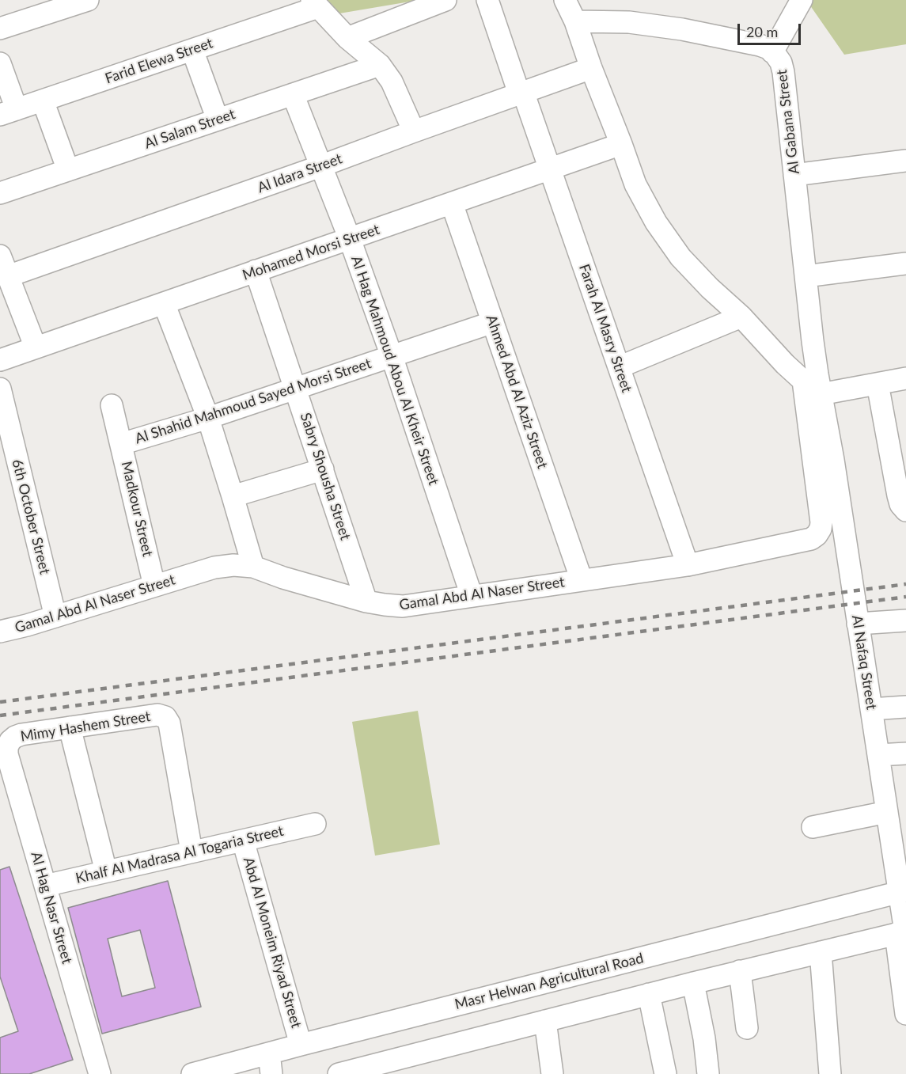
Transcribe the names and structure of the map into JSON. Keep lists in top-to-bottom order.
{
  "streets": {
    "street": [
      "Farid Elewa Street",
      "Al Gabana Street",
      "Al Salam Street",
      "Al Idara Street",
      "Mohamed Morsi Street",
      "Farah Al Masry Street",
      "Al Hag Mahmoud Abou Al Kheir Street",
      "Ahmed Abd Al Aziz Street",
      "Al Shahid Mahmoud Sayed Morsi Street",
      "Sabry Shousha Street",
      "Madkour Street",
      "6th October Street",
      "Gamal Abd Al Naser Street",
      "Al Nafaq Street",
      "Mimy Hashem Street",
      "Khalf Al Madrasa Al Togaria Street",
      "Al Hag Nasr Street",
      "Abd Al Moneim Riyad Street",
      "Masr Helwan Agricultural Road"
    ]
  },
  "crossings": [
    ["Al Gabana Street", "Al Nafaq Street"],
    ["Al Salam Street", "Al Hag Mahmoud Abou Al Kheir Street"],
    ["Al Idara Street", "Farah Al Masry Street"],
    ["Al Idara Street", "Al Hag Mahmoud Abou Al Kheir Street"],
    ["Mohamed Morsi Street", "Farah Al Masry Street"],
    ["Mohamed Morsi Street", "Al Hag Mahmoud Abou Al Kheir Street"],
    ["Mohamed Morsi Street", "Ahmed Abd Al Aziz Street"],
    ["Mohamed Morsi Street", "Sabry Shousha Street"],
    ["Farah Al Masry Street", "Gamal Abd Al Naser Street"],
    ["Al Hag Mahmoud Abou Al Kheir Street", "Al Shahid Mahmoud Sayed Morsi Street"],
    ["Al Hag Mahmoud Abou Al Kheir Street", "Gamal Abd Al Naser Street"],
    ["Ahmed Abd Al Aziz Street", "Al Shahid Mahmoud Sayed Morsi Street"],
    ["Ahmed Abd Al Aziz Street", "Gamal Abd Al Naser Street"],
    ["Al Shahid Mahmoud Sayed Morsi Street", "Sabry Shousha Street"],
    ["Al Shahid Mahmoud Sayed Morsi Street", "Madkour Street"],
    ["Sabry Shousha Street", "Gamal Abd Al Naser Street"],
    ["Madkour Street", "Gamal Abd Al Naser Street"],
    ["6th October Street", "Gamal Abd Al Naser Street"],
    ["Al Nafaq Street", "Masr Helwan Agricultural Road"],
    ["Mimy Hashem Street", "Khalf Al Madrasa Al Togaria Street"],
    ["Mimy Hashem Street", "Al Hag Nasr Street"],
    ["Khalf Al Madrasa Al Togaria Street", "Al Hag Nasr Street"],
    ["Khalf Al Madrasa Al Togaria Street", "Abd Al Moneim Riyad Street"],
    ["Abd Al Moneim Riyad Street", "Masr Helwan Agricultural Road"]
  ],
  "scale_bar": "20 m"
}
